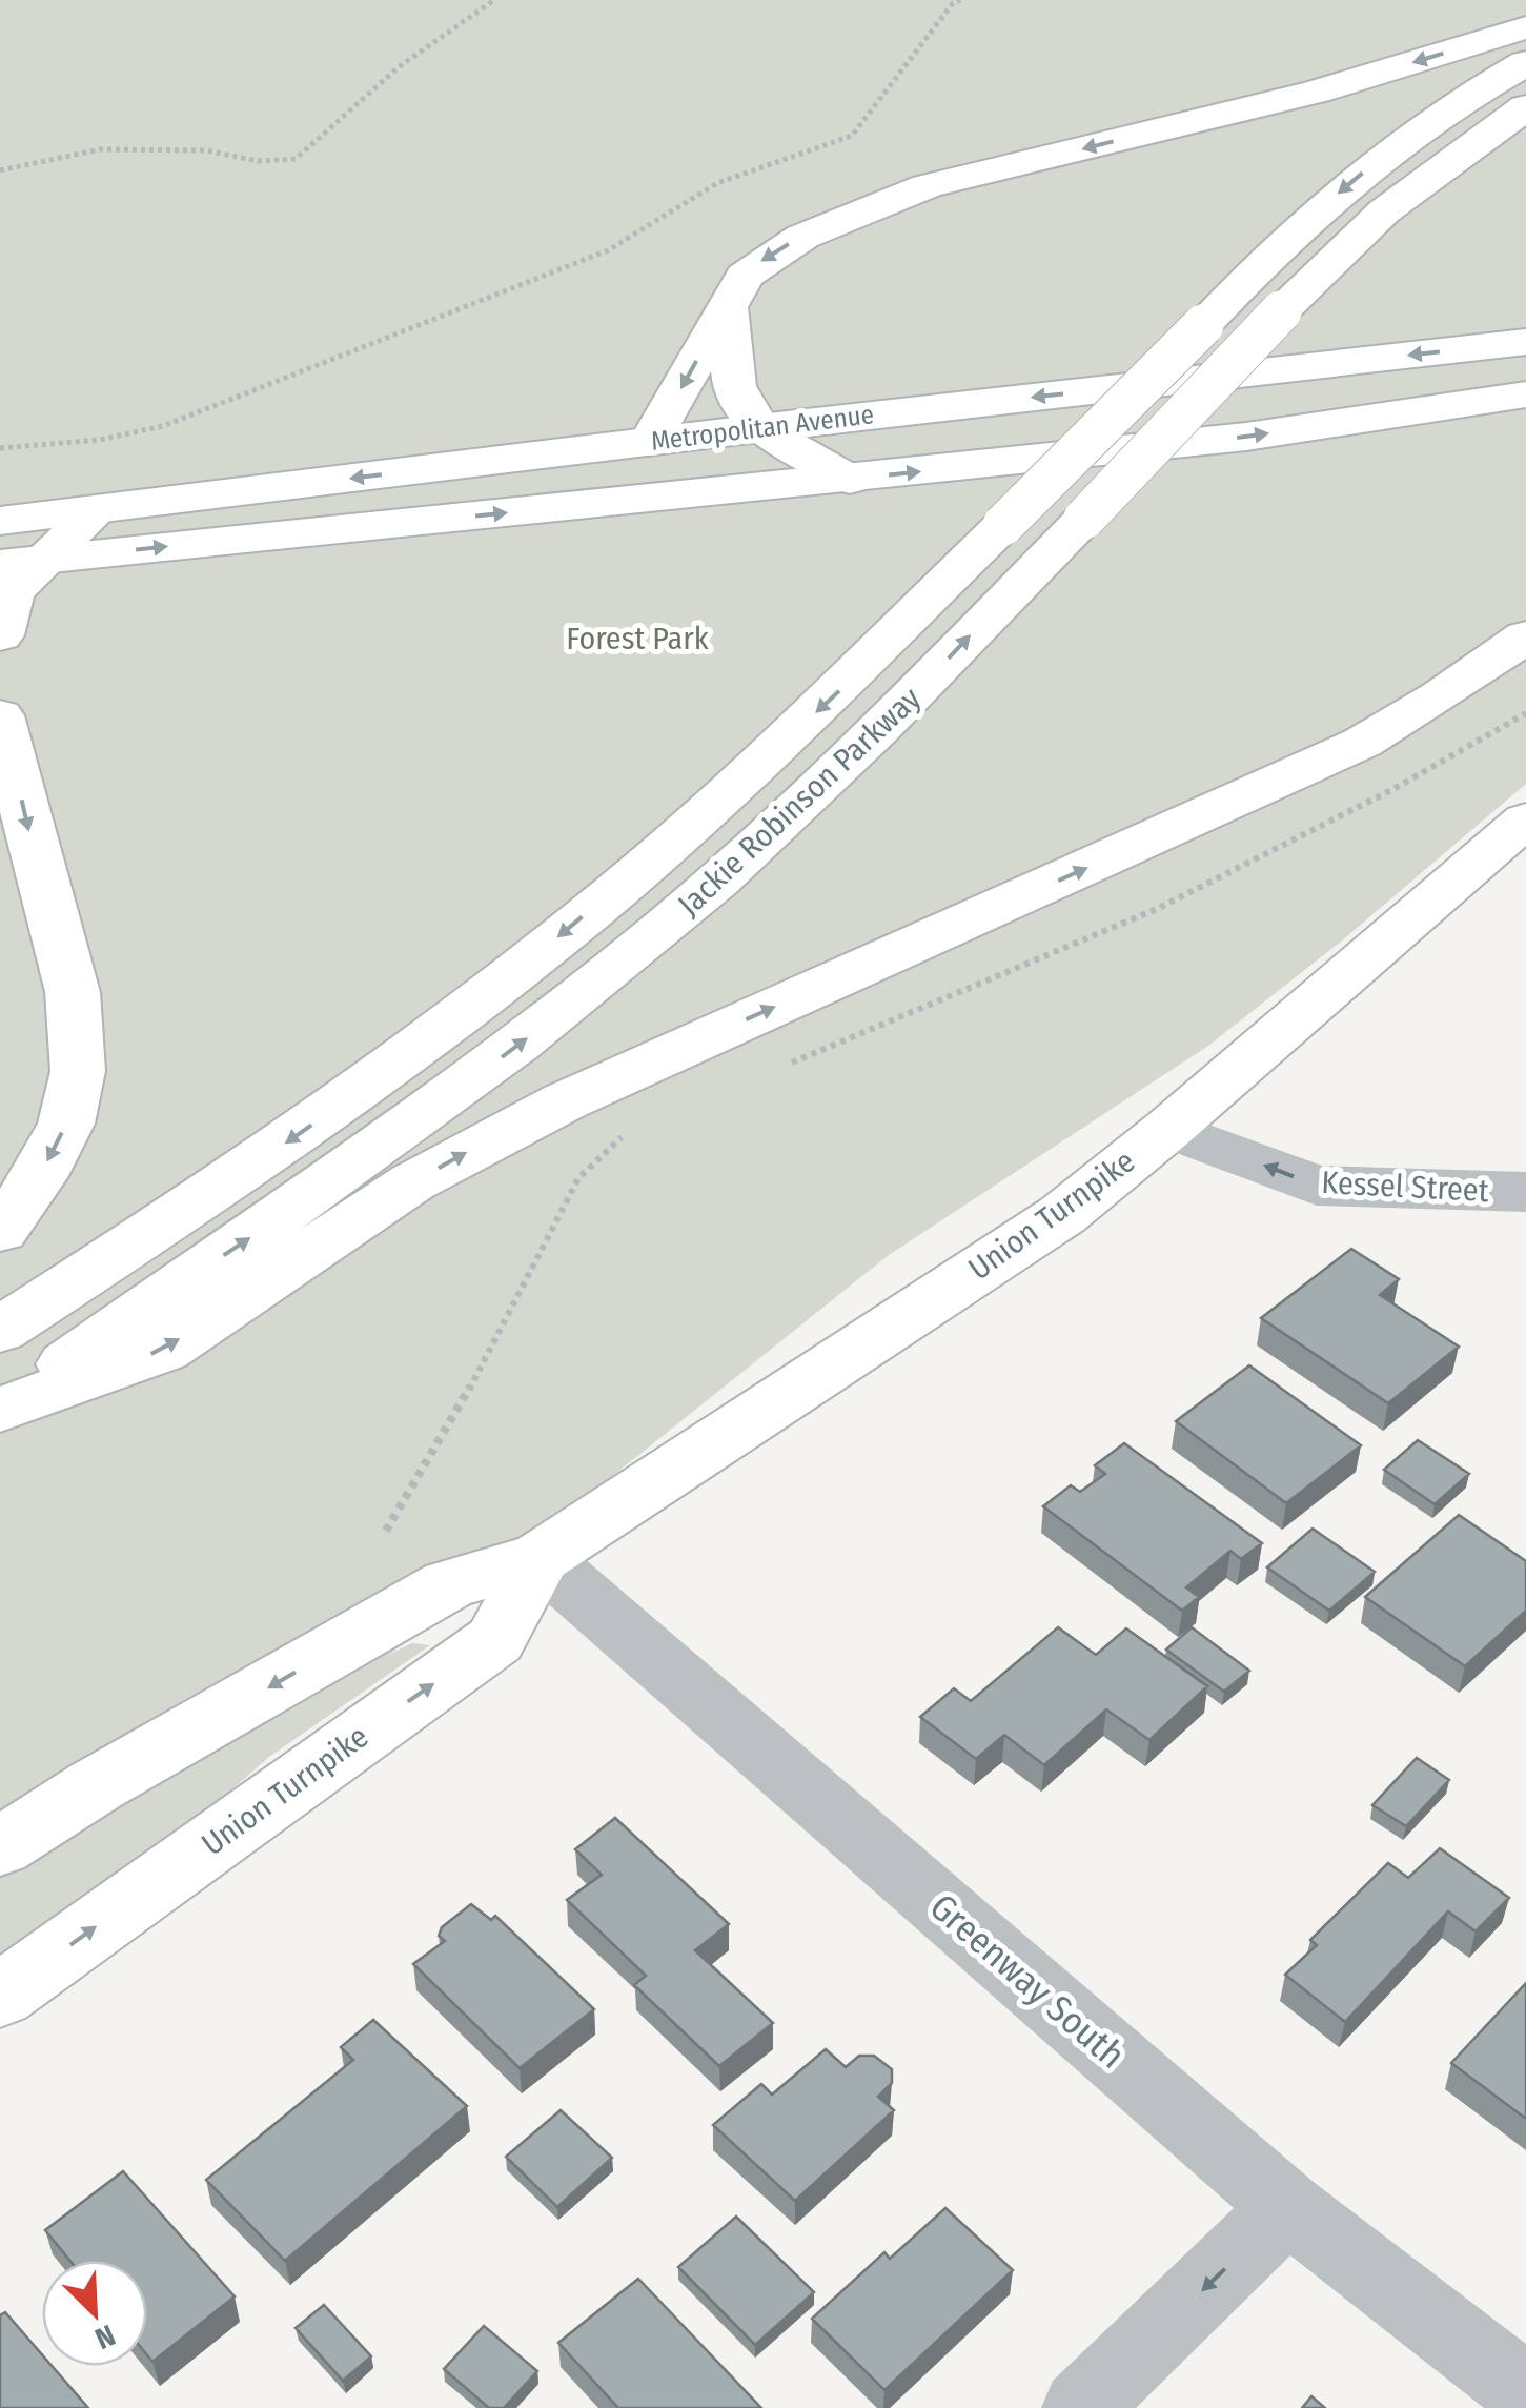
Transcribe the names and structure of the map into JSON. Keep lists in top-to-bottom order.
{
  "streets": {
    "main road": ["Metropolitan Avenue", "Jackie Robinson Parkway", "Union Turnpike"],
    "street": ["Kessel Street", "Greenway South"]
  },
  "crossings": [
    ["Kessel Street", "Union Turnpike"],
    ["Union Turnpike", "Greenway South"]
  ],
  "one_way": ["Kessel Street"],
  "parks": ["Forest Park"],
  "north": "bottom right"
}
